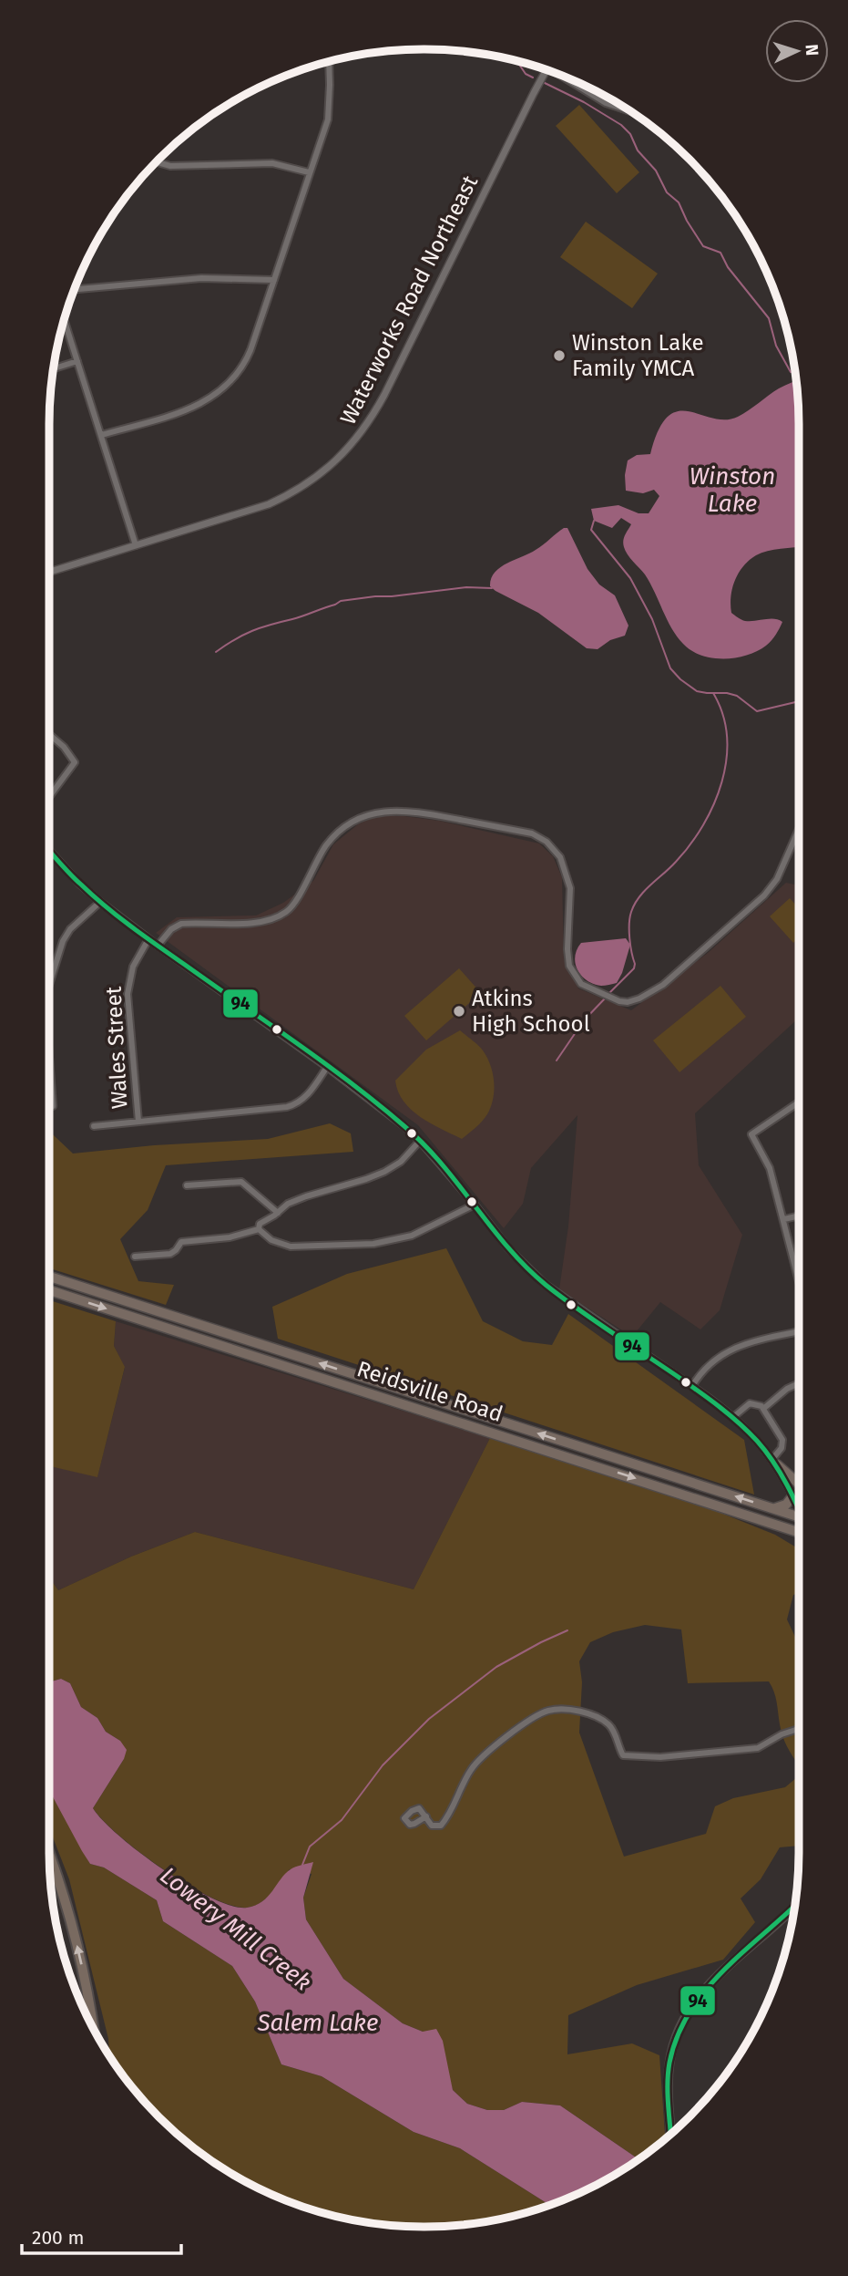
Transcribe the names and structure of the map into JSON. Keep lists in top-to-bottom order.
{
  "streets": {
    "highway": ["Reidsville Road"],
    "street": ["Waterworks Road Northeast", "Wales Street"]
  },
  "water": ["Winston Lake", "Lowery Mill Creek", "Salem Lake"],
  "places": ["Winston Lake Family YMCA", "Atkins High School"],
  "lines": ["transit line 94"],
  "scale_bar": "200 m",
  "north": "right"
}
